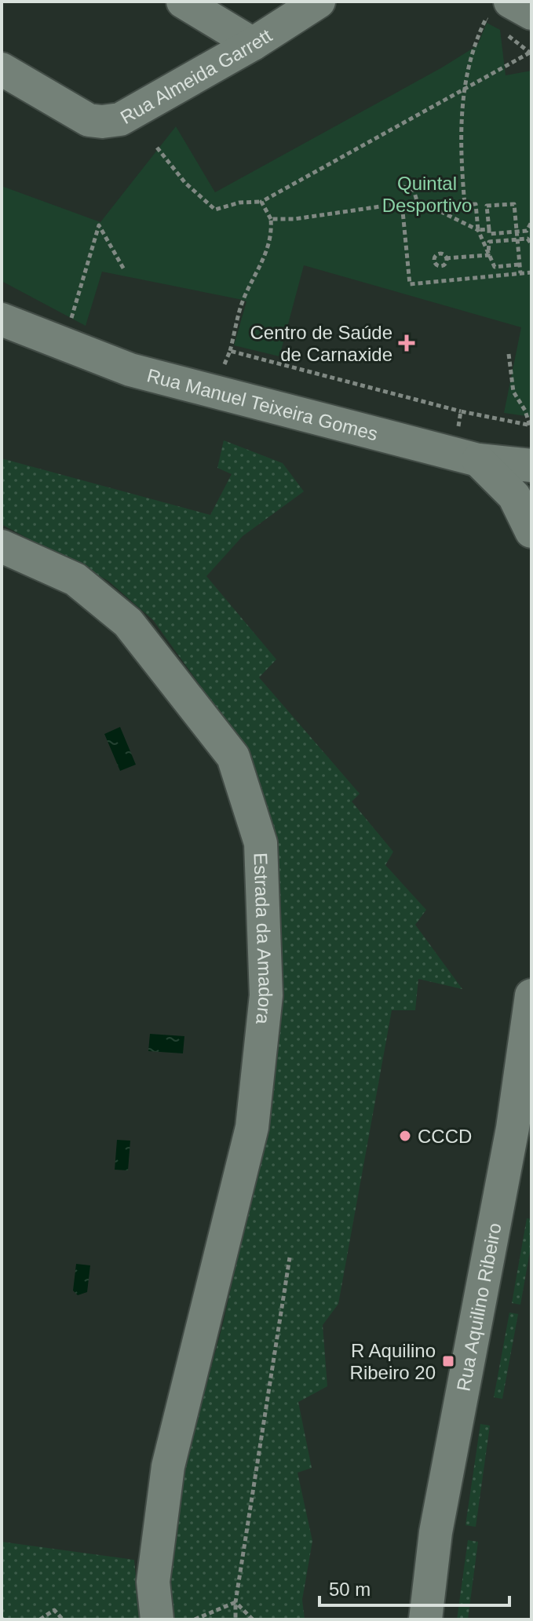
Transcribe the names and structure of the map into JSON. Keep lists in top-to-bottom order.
{
  "streets": {
    "street": [
      "Rua Almeida Garrett",
      "Rua Manuel Teixeira Gomes",
      "Estrada da Amadora",
      "Rua Aquilino Ribeiro"
    ]
  },
  "parks": ["Quintal Desportivo"],
  "places": {
    "health": ["Centro de Saúde de Carnaxide"],
    "other": ["CCCD"],
    "transit": ["R Aquilino Ribeiro 20"]
  },
  "scale_bar": "50 m"
}
